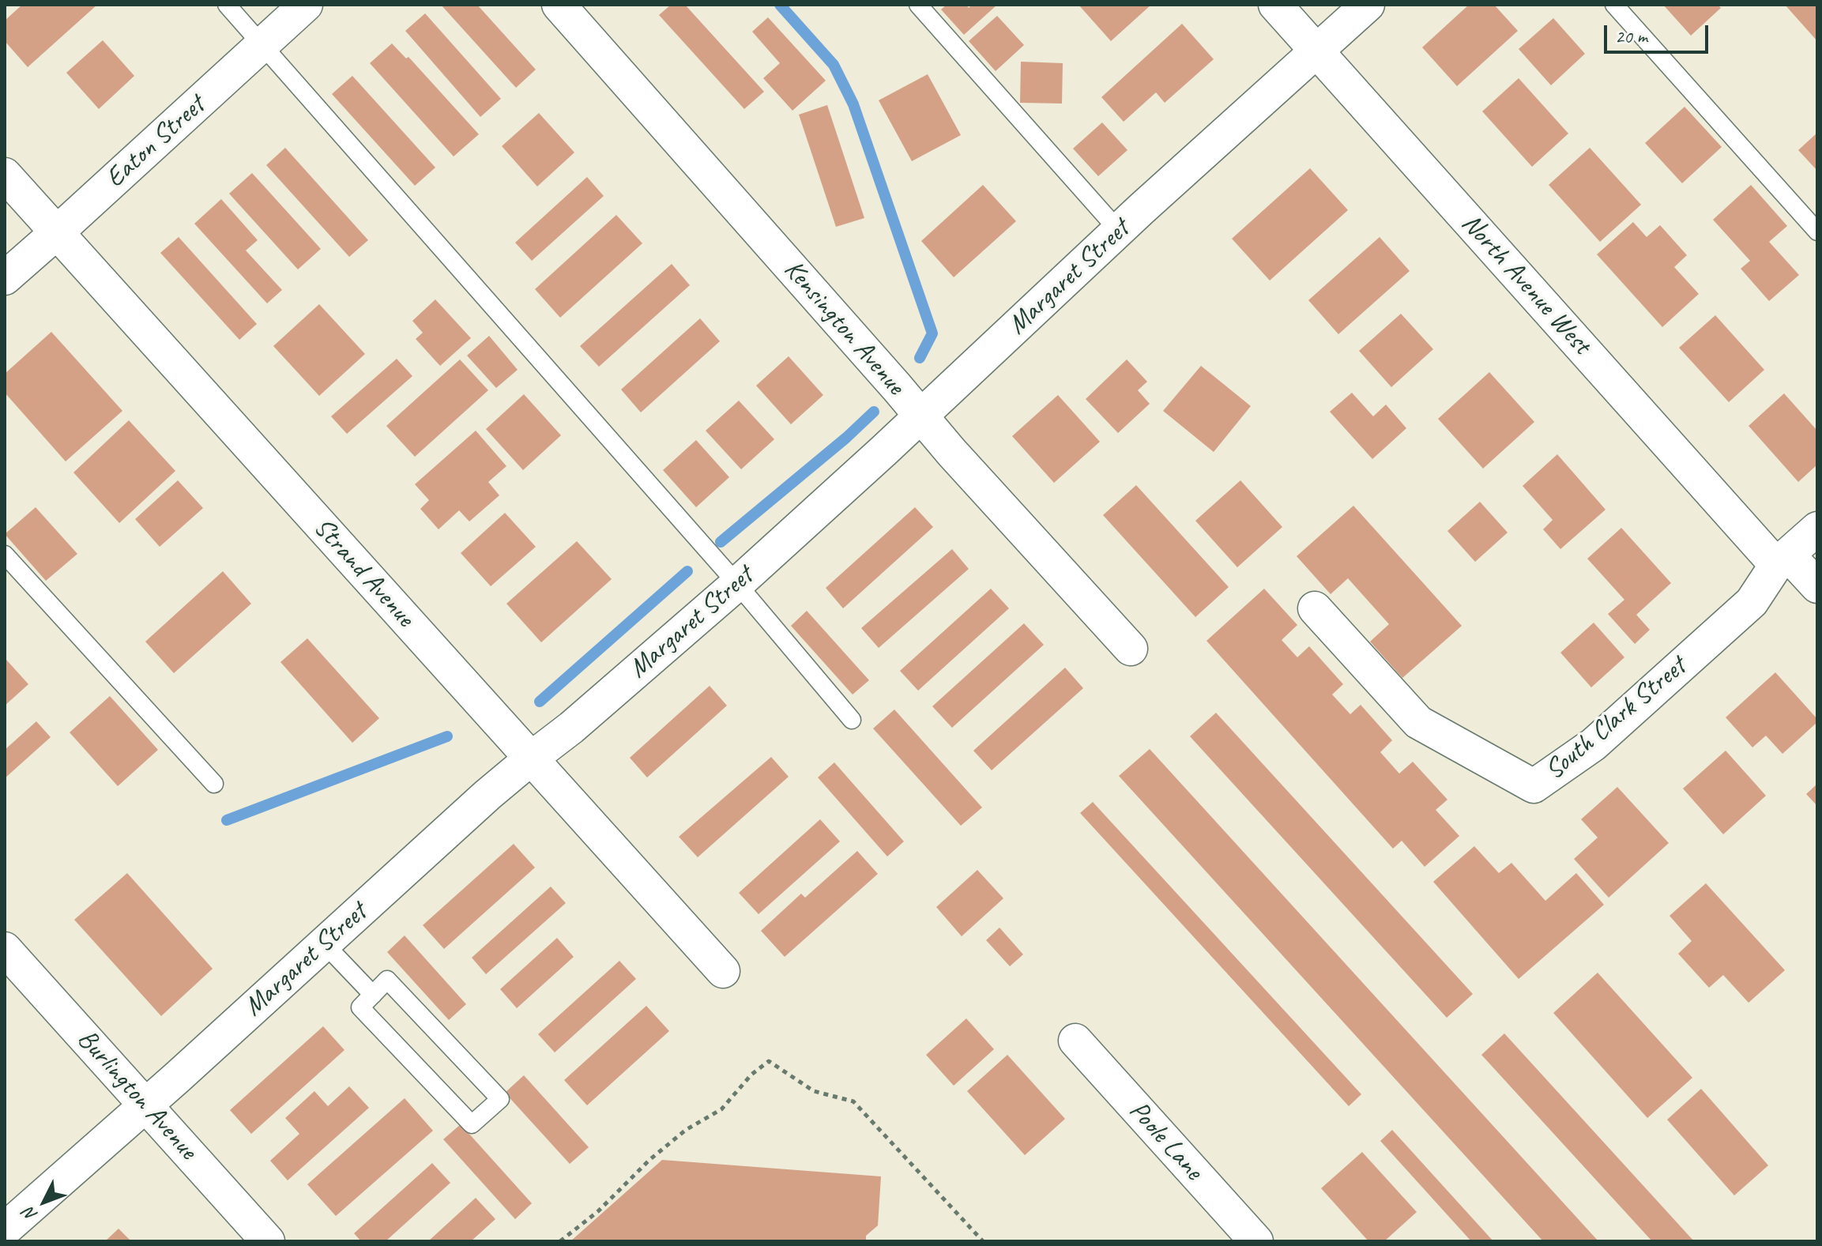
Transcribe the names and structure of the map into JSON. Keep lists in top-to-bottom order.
{
  "streets": {
    "street": [
      "Eaton Street",
      "Margaret Street",
      "North Avenue West",
      "Kensington Avenue",
      "Strand Avenue",
      "South Clark Street",
      "Burlington Avenue",
      "Poole Lane"
    ]
  },
  "crossings": [
    ["Eaton Street", "Strand Avenue"],
    ["Margaret Street", "North Avenue West"],
    ["Margaret Street", "Kensington Avenue"],
    ["Margaret Street", "Strand Avenue"],
    ["Margaret Street", "Burlington Avenue"],
    ["North Avenue West", "South Clark Street"]
  ],
  "scale_bar": "20 m",
  "north": "bottom left"
}
